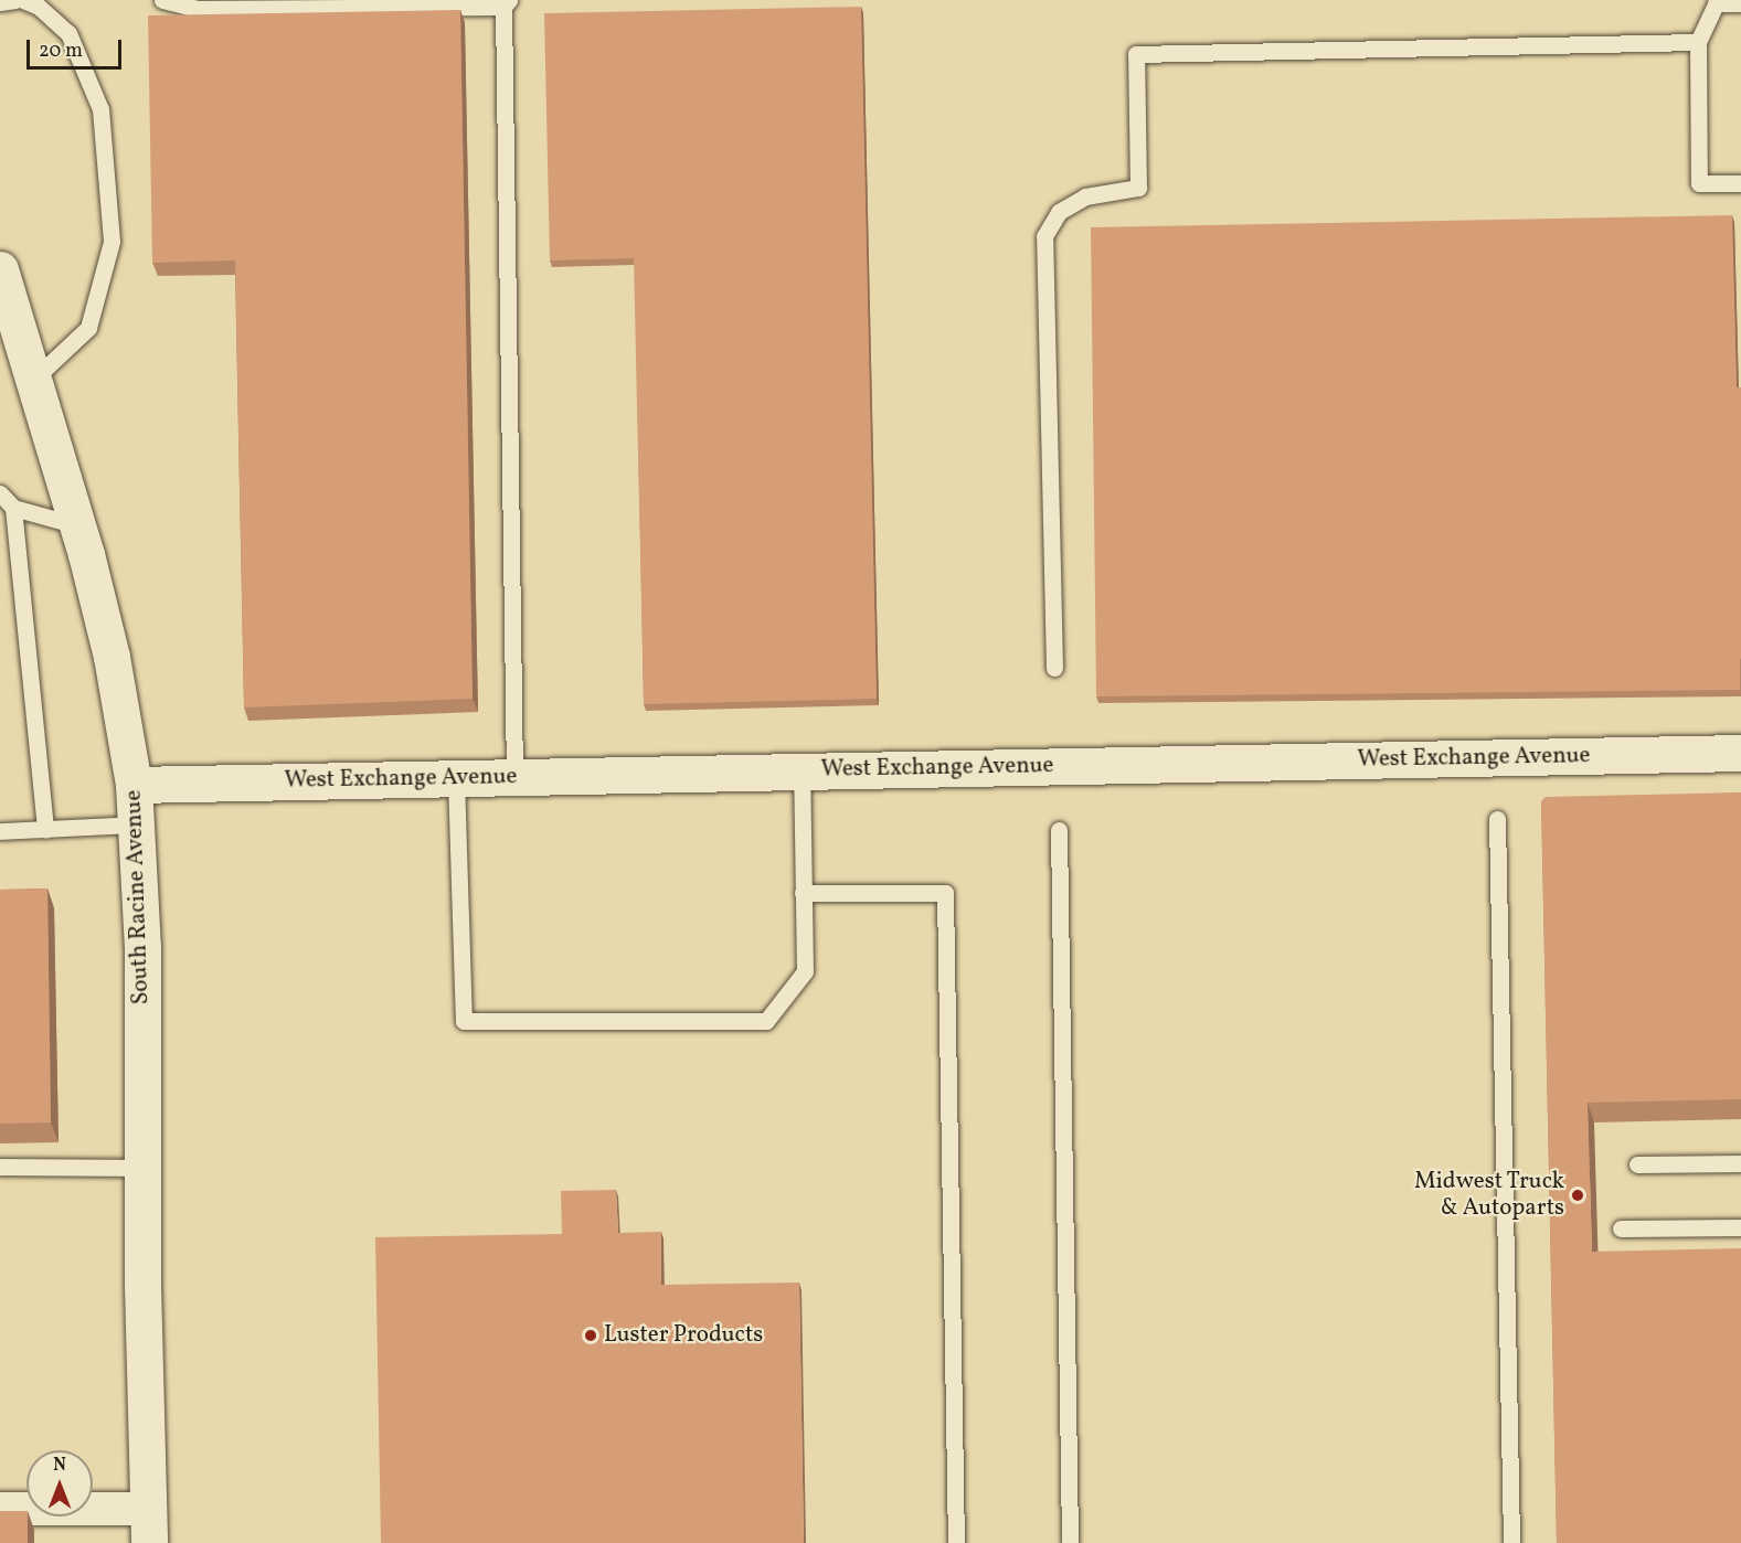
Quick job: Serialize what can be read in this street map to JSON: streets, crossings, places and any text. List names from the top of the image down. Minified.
{"streets":{"street":["West Exchange Avenue","South Racine Avenue"]},"crossings":[["West Exchange Avenue","South Racine Avenue"]],"places":["Midwest Truck & Autoparts","Luster Products"],"scale_bar":"20 m","north":"top"}
